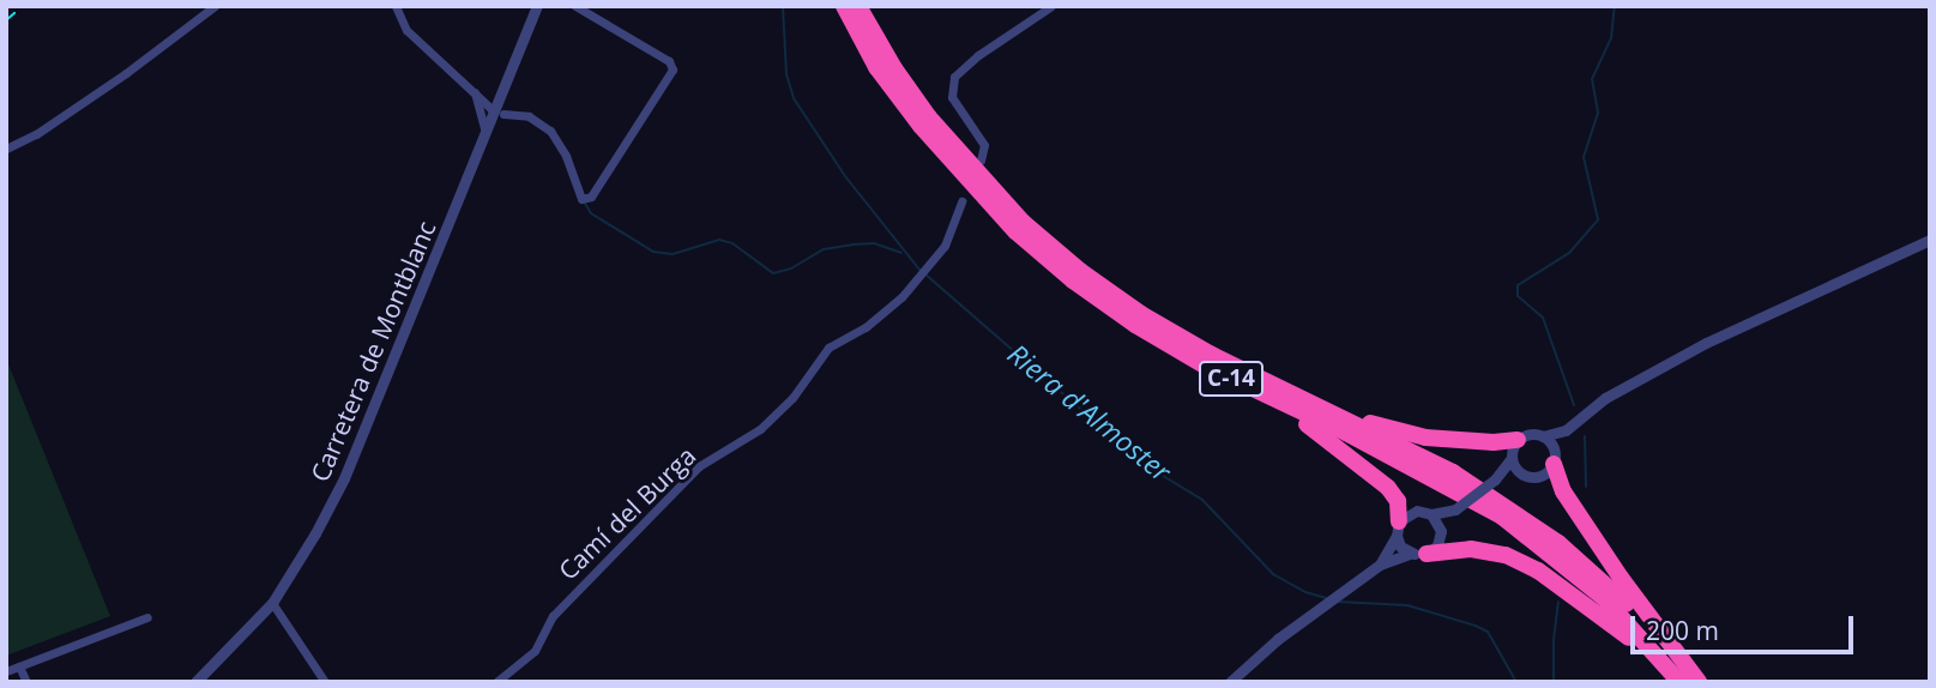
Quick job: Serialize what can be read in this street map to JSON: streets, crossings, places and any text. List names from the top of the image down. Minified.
{"streets":{"highway":["C-14"],"street":["Carretera de Montblanc","Camí del Burga"]},"water":["Riera d'Almoster"],"scale_bar":"200 m"}
